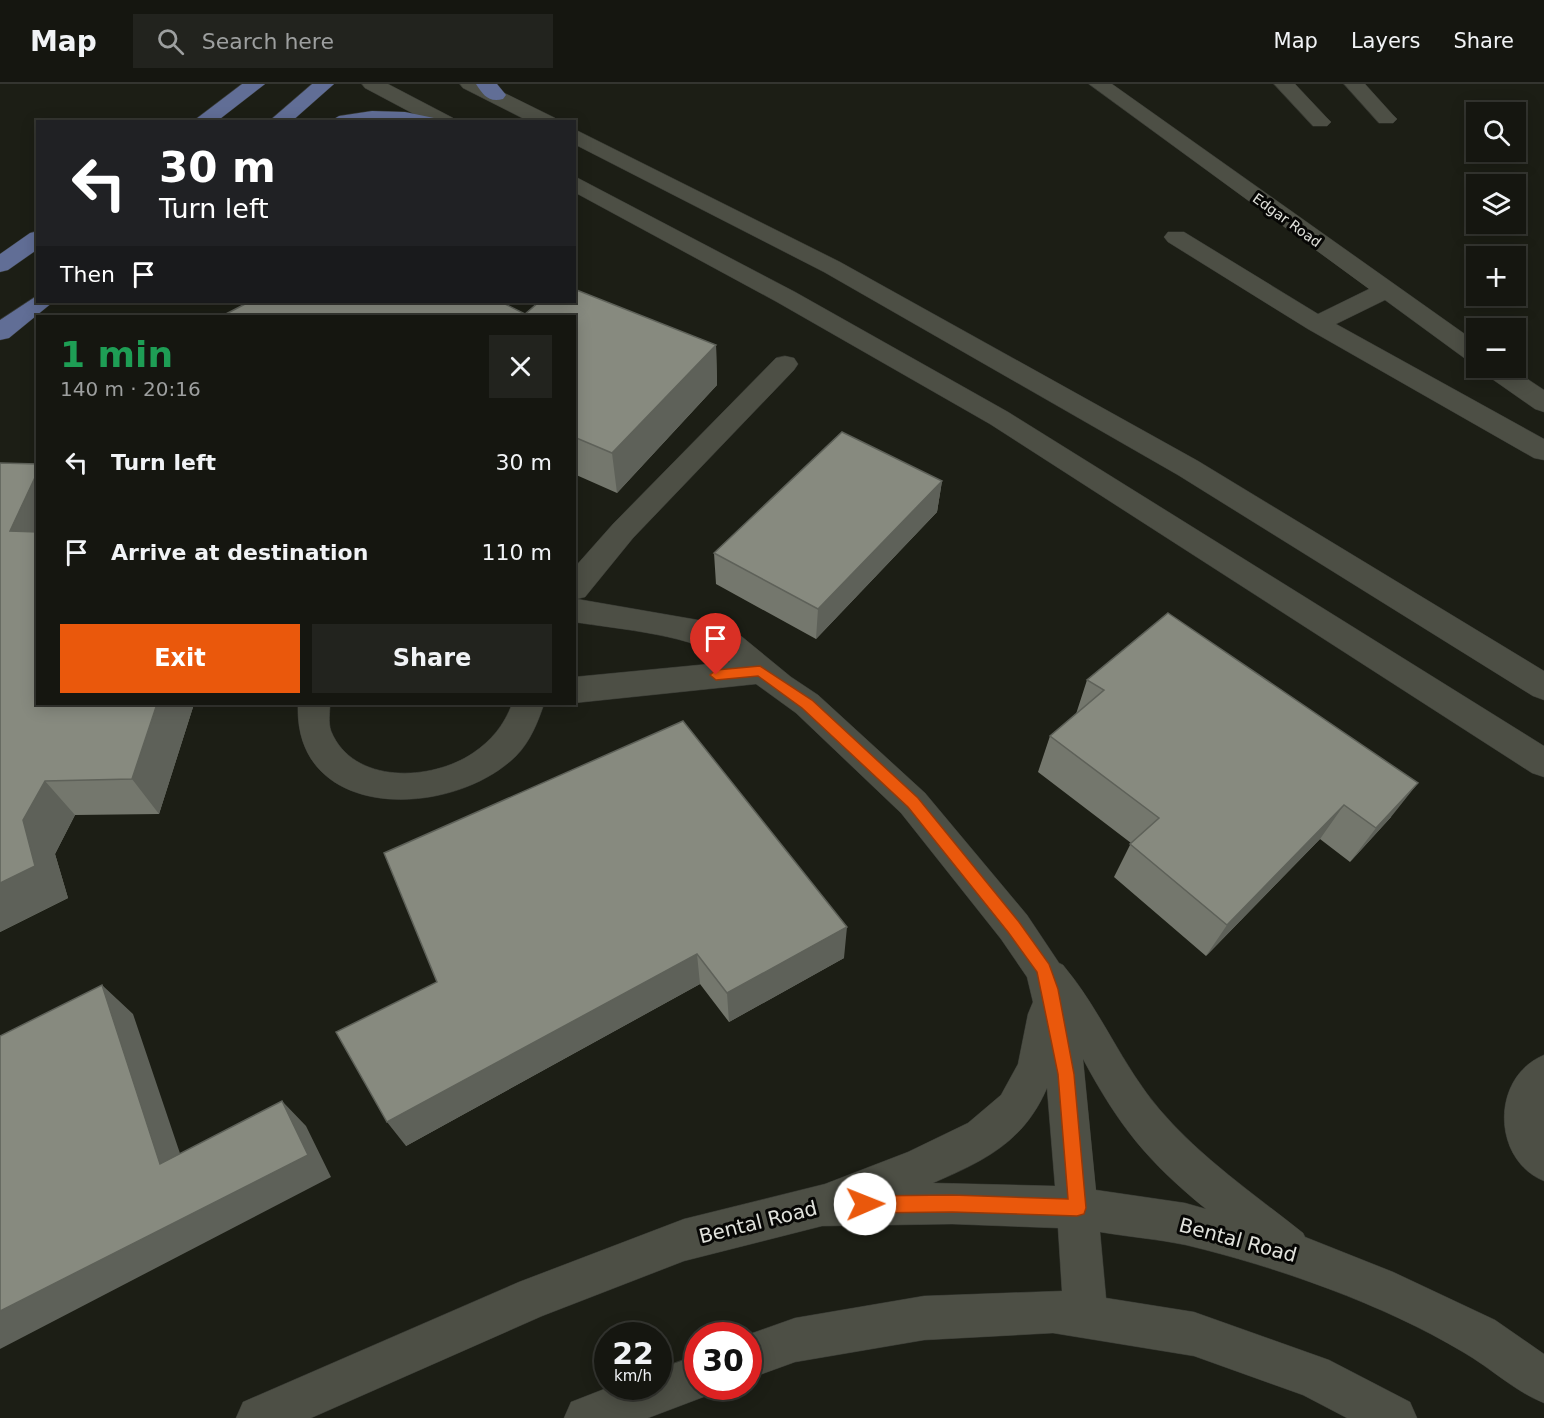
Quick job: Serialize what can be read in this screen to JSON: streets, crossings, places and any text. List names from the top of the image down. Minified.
{"streets":{"street":["Edgar Road","Bental Road"]},"page":{"header":"Map","search":"Search here","nav":["Map","Layers","Share"],"map_buttons":["+","−"],"turn":["30 m","Turn left"],"then":"Then","heading":["1 min","140 m · 20:16"],"list":[{"name":"Turn left","value":"30 m"},{"name":"Arrive at destination","value":"110 m"}],"buttons":["Exit","Share"],"speed":"22 km/h","limit":"30"}}
